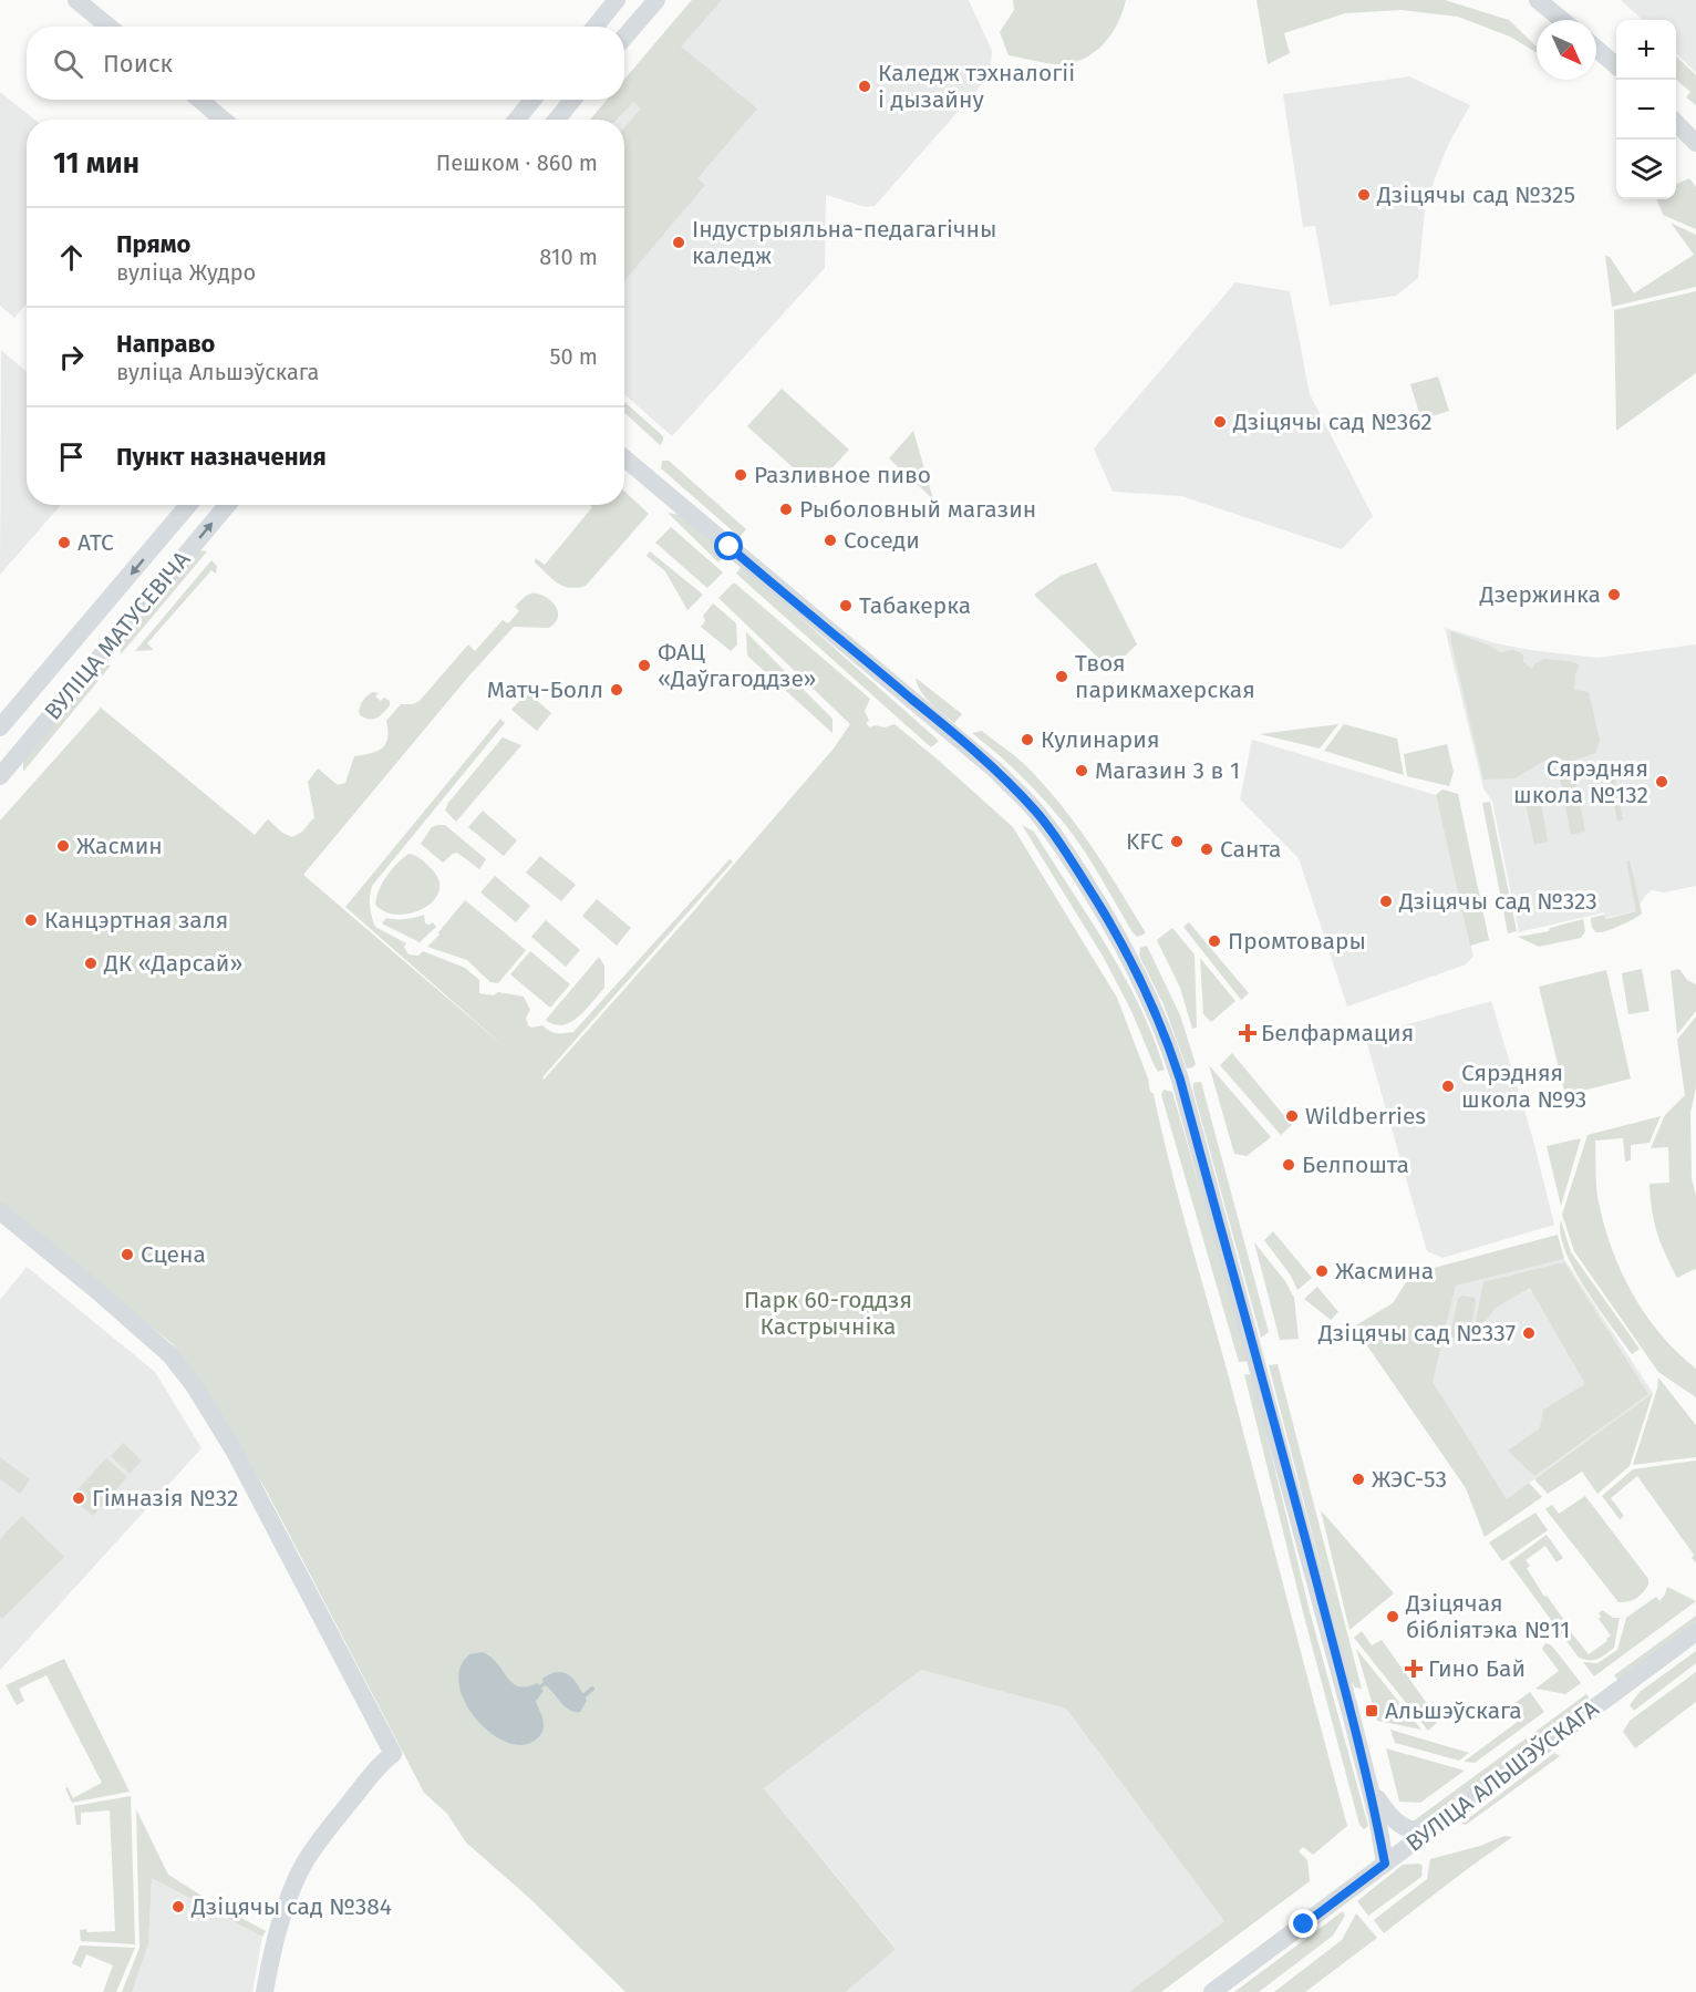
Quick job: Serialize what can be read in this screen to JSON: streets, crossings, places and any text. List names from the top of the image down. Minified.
{"streets":{"main road":["ВУЛІЦА МАТУСЕВІЧА","ВУЛІЦА АЛЬШЭЎСКАГА"]},"parks":["Парк 60-годдзя Кастрычніка"],"places":{"other":["Каледж тэхналогіі і дызайну","Дзіцячы сад №325","Індустрыяльна-педагагічны каледж","Дзіцячы сад №362","Разливное пиво","Рыболовный магазин","Соседи","АТС","Дзержинка","Табакерка","ФАЦ «Даўгагоддзе»","Твоя парикмахерская","Матч-Болл","Кулинария","Магазин 3 в 1","Сярэдняя школа №132","KFC","Жасмин","Санта","Дзіцячы сад №323","Канцэртная заля","Промтовары","ДК «Дарсай»","Сярэдняя школа №93","Wildberries","Белпошта","Сцена","Жасмина","Дзіцячы сад №337","ЖЭС-53","Гімназія №32","Дзіцячая бібліятэка №11","Дзіцячы сад №384"],"health":["Белфармация","Гино Бай"],"transit":["Альшэўскага"]},"north":"bottom right","page":{"map_buttons":["+","−"],"search":"Поиск","heading":["11 мин","Пешком · 860 m"],"list":[["Прямо","вуліца Жудро","810 m"],["Направо","вуліца Альшэўскага","50 m"],"Пункт назначения"]}}
